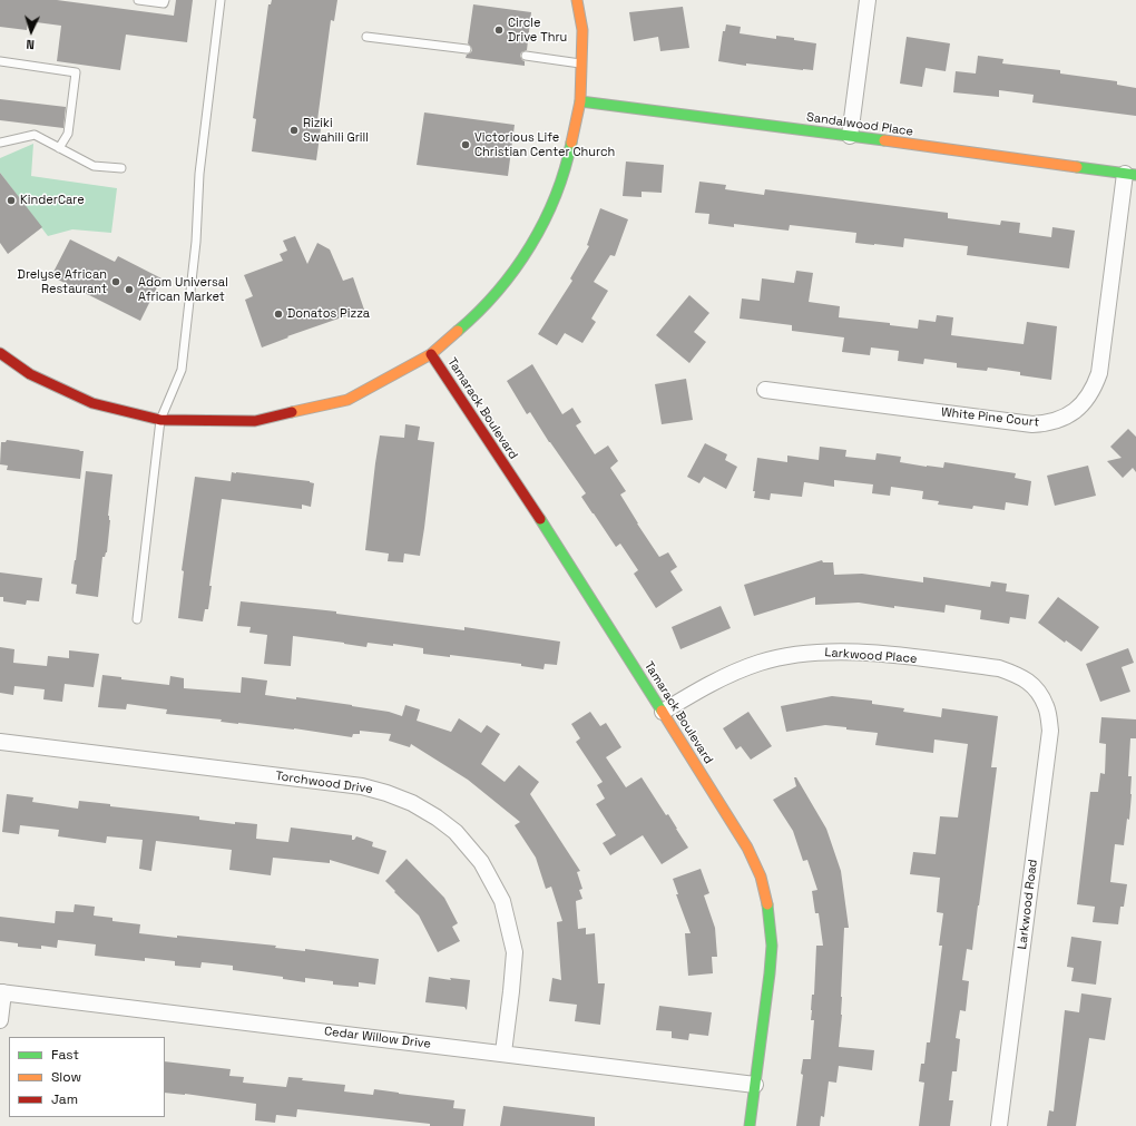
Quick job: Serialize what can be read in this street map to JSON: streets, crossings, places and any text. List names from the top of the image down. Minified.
{"streets":{"street":["Sandalwood Place","Tamarack Boulevard","White Pine Court","Larkwood Place","Torchwood Drive","Larkwood Road","Cedar Willow Drive"]},"crossings":[["Sandalwood Place","White Pine Court"],["Tamarack Boulevard","Larkwood Place"],["Tamarack Boulevard","Cedar Willow Drive"],["Larkwood Place","Larkwood Road"],["Torchwood Drive","Cedar Willow Drive"]],"places":["Circle Drive Thru","Riziki Swahili Grill","Victorious Life Christian Center Church","KinderCare","Drelyse African Restaurant","Adom Universal African Market","Donatos Pizza"],"legend":["Fast","Slow","Jam"],"north":"bottom"}
